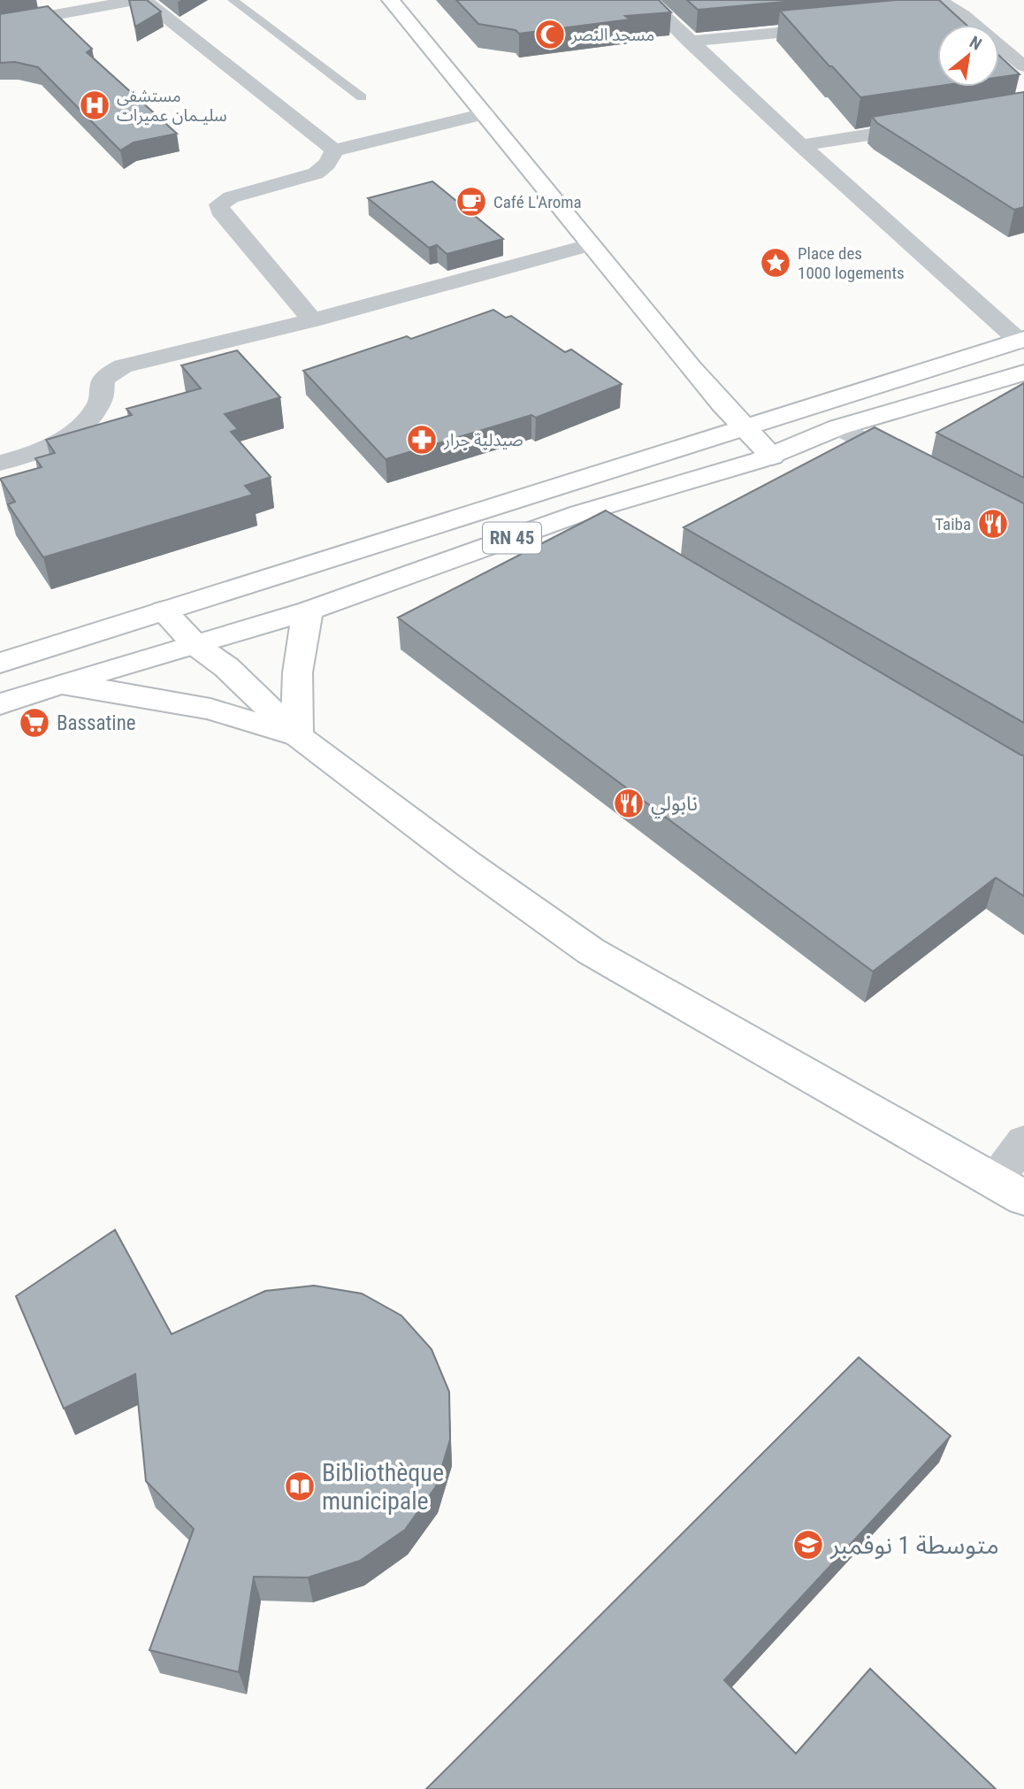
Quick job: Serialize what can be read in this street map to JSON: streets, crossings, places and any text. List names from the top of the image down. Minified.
{"streets":{"main road":["RN 45"]},"places":{"mosque":["مسجد النصر"],"hospital":["مستشفى سليـمان عميرات"],"cafe":["Café L'Aroma"],"place":["Place des 1000 logements"],"pharmacy":["صيدلية جرار"],"restaurant":["Taiba","نابولي"],"supermarket":["Bassatine"],"library":["Bibliothèque municipale"],"school or university":["متوسطة 1 نوفمبر"]},"north":"top right"}
